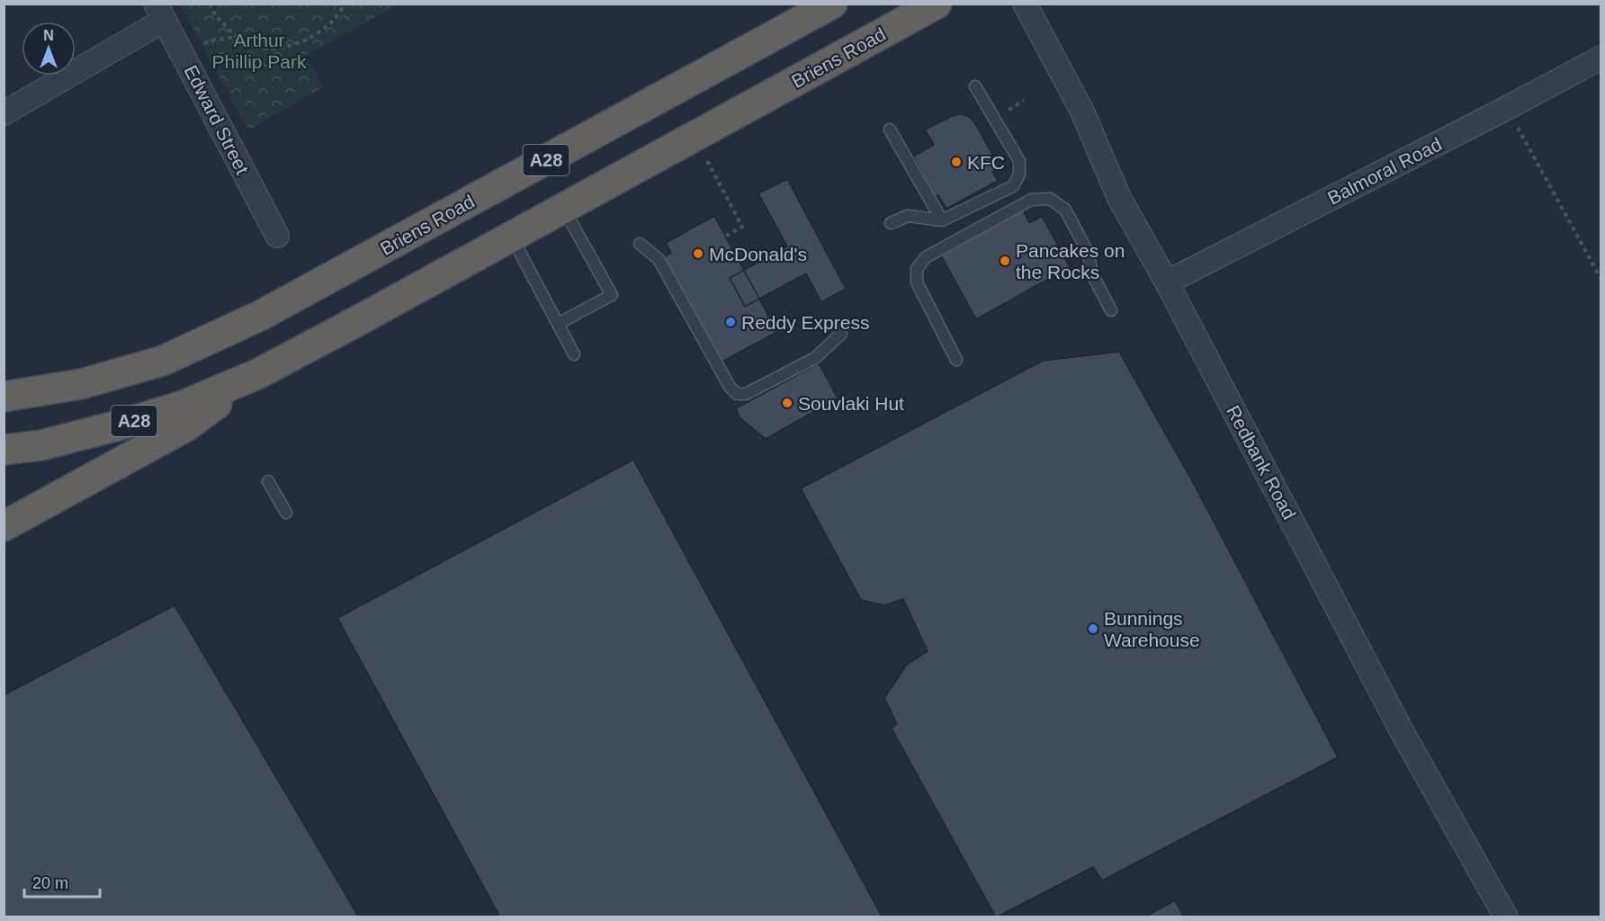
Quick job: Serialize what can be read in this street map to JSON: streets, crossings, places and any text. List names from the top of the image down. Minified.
{"streets":{"highway":["Briens Road","A28"],"street":["Edward Street","Balmoral Road","Redbank Road"]},"crossings":[["Briens Road","A28"],["Balmoral Road","Redbank Road"]],"parks":["Arthur Phillip Park"],"places":["KFC","McDonald's","Pancakes on the Rocks","Reddy Express","Souvlaki Hut","Bunnings Warehouse"],"scale_bar":"20 m","north":"top"}
